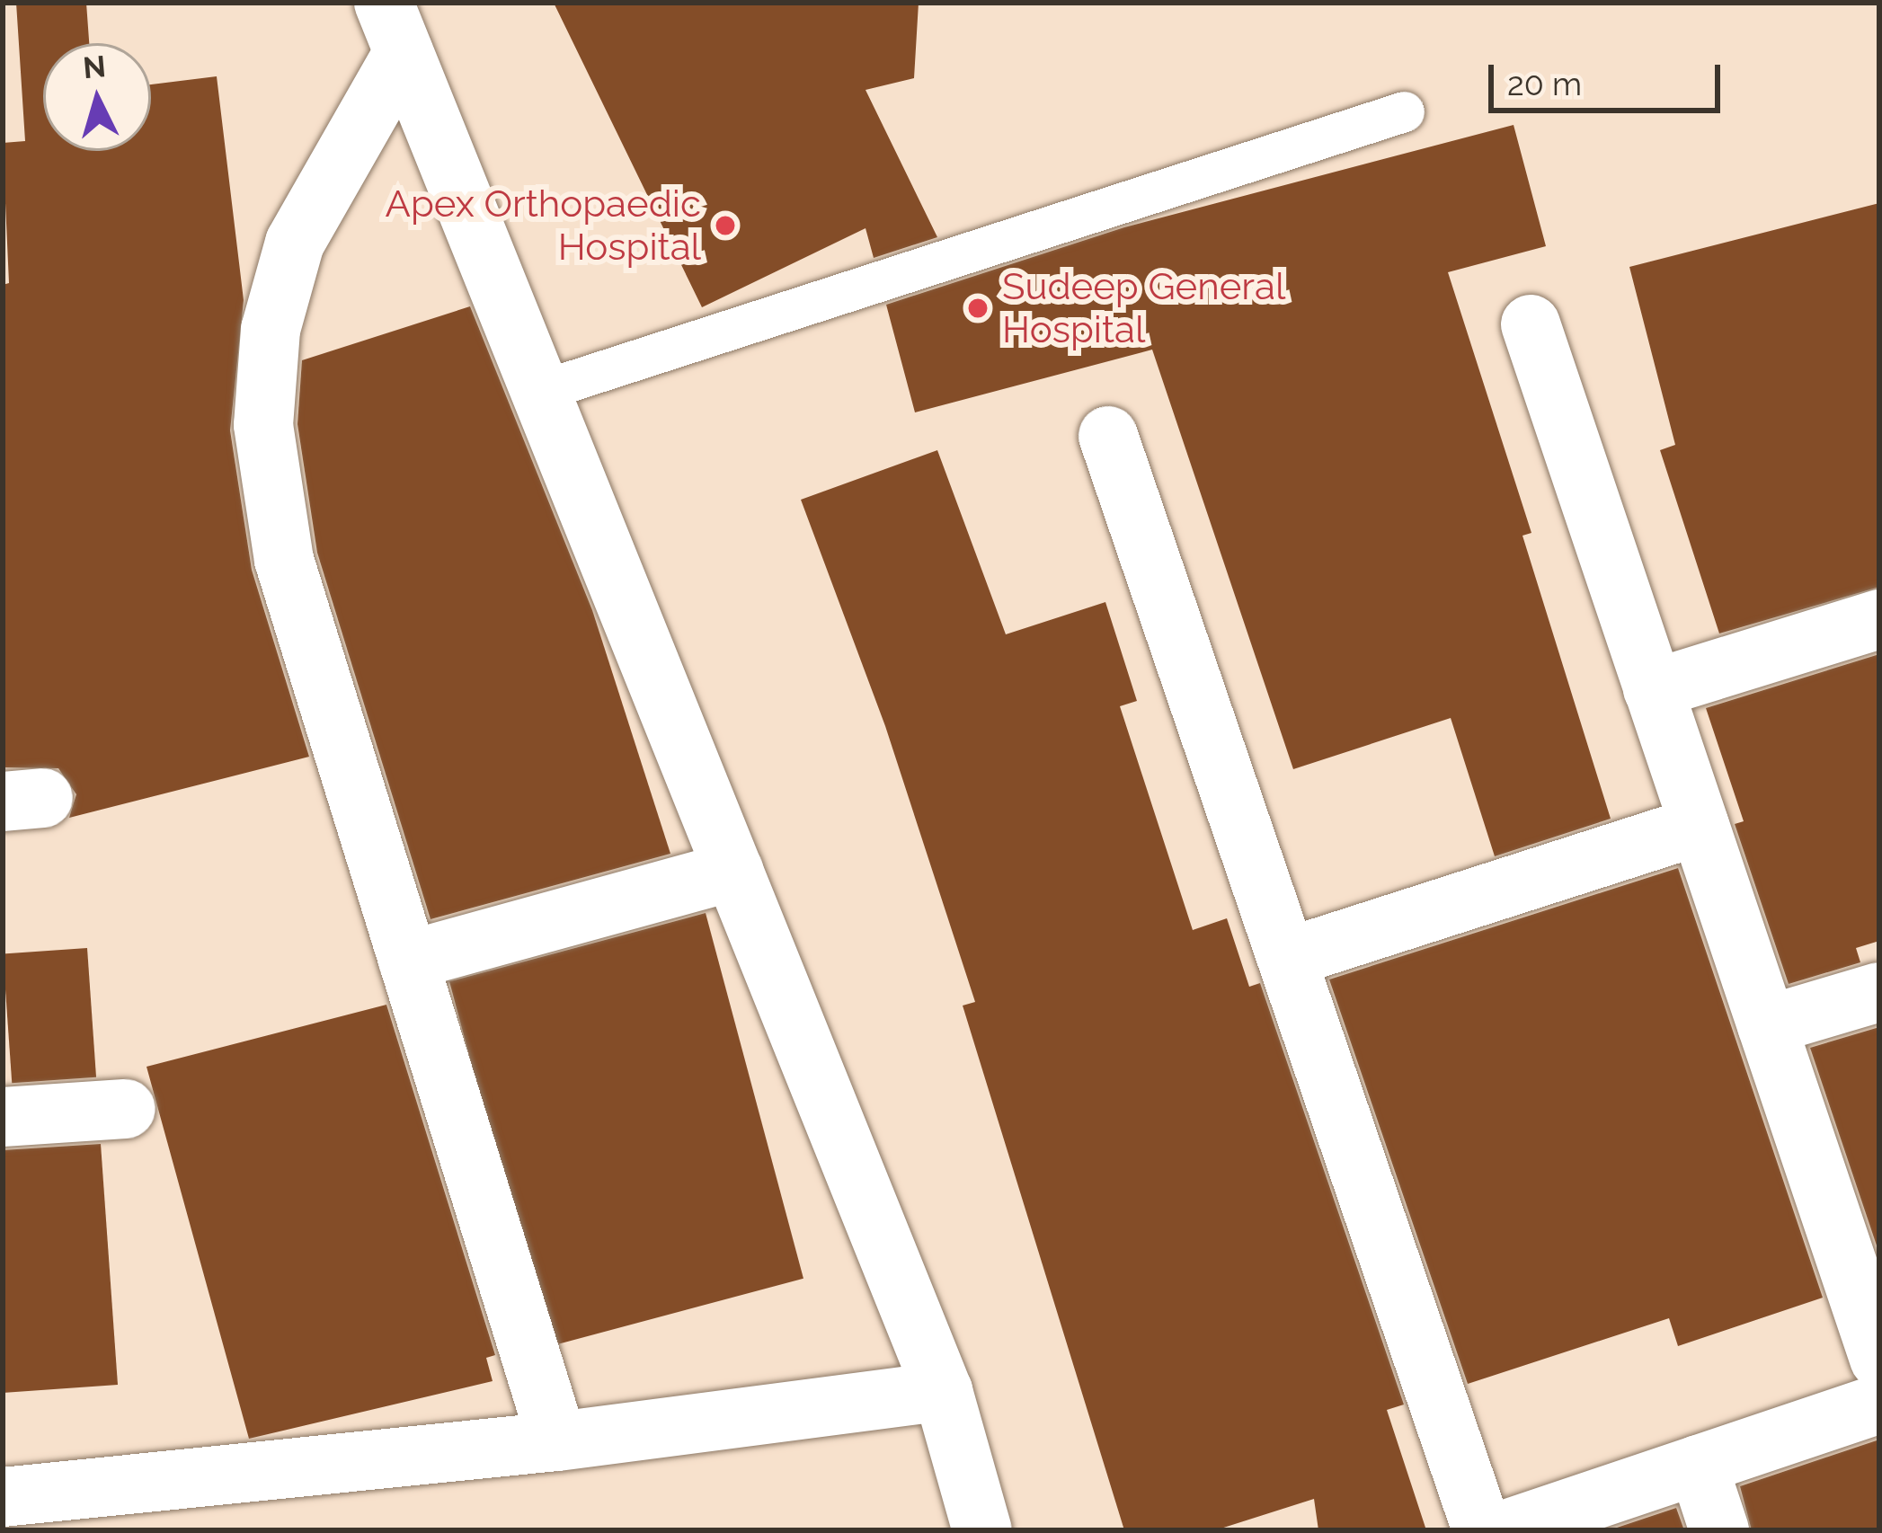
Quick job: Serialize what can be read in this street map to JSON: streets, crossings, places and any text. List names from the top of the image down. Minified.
{"places":["Apex Orthopaedic Hospital","Sudeep General Hospital"],"scale_bar":"20 m","north":"top"}
